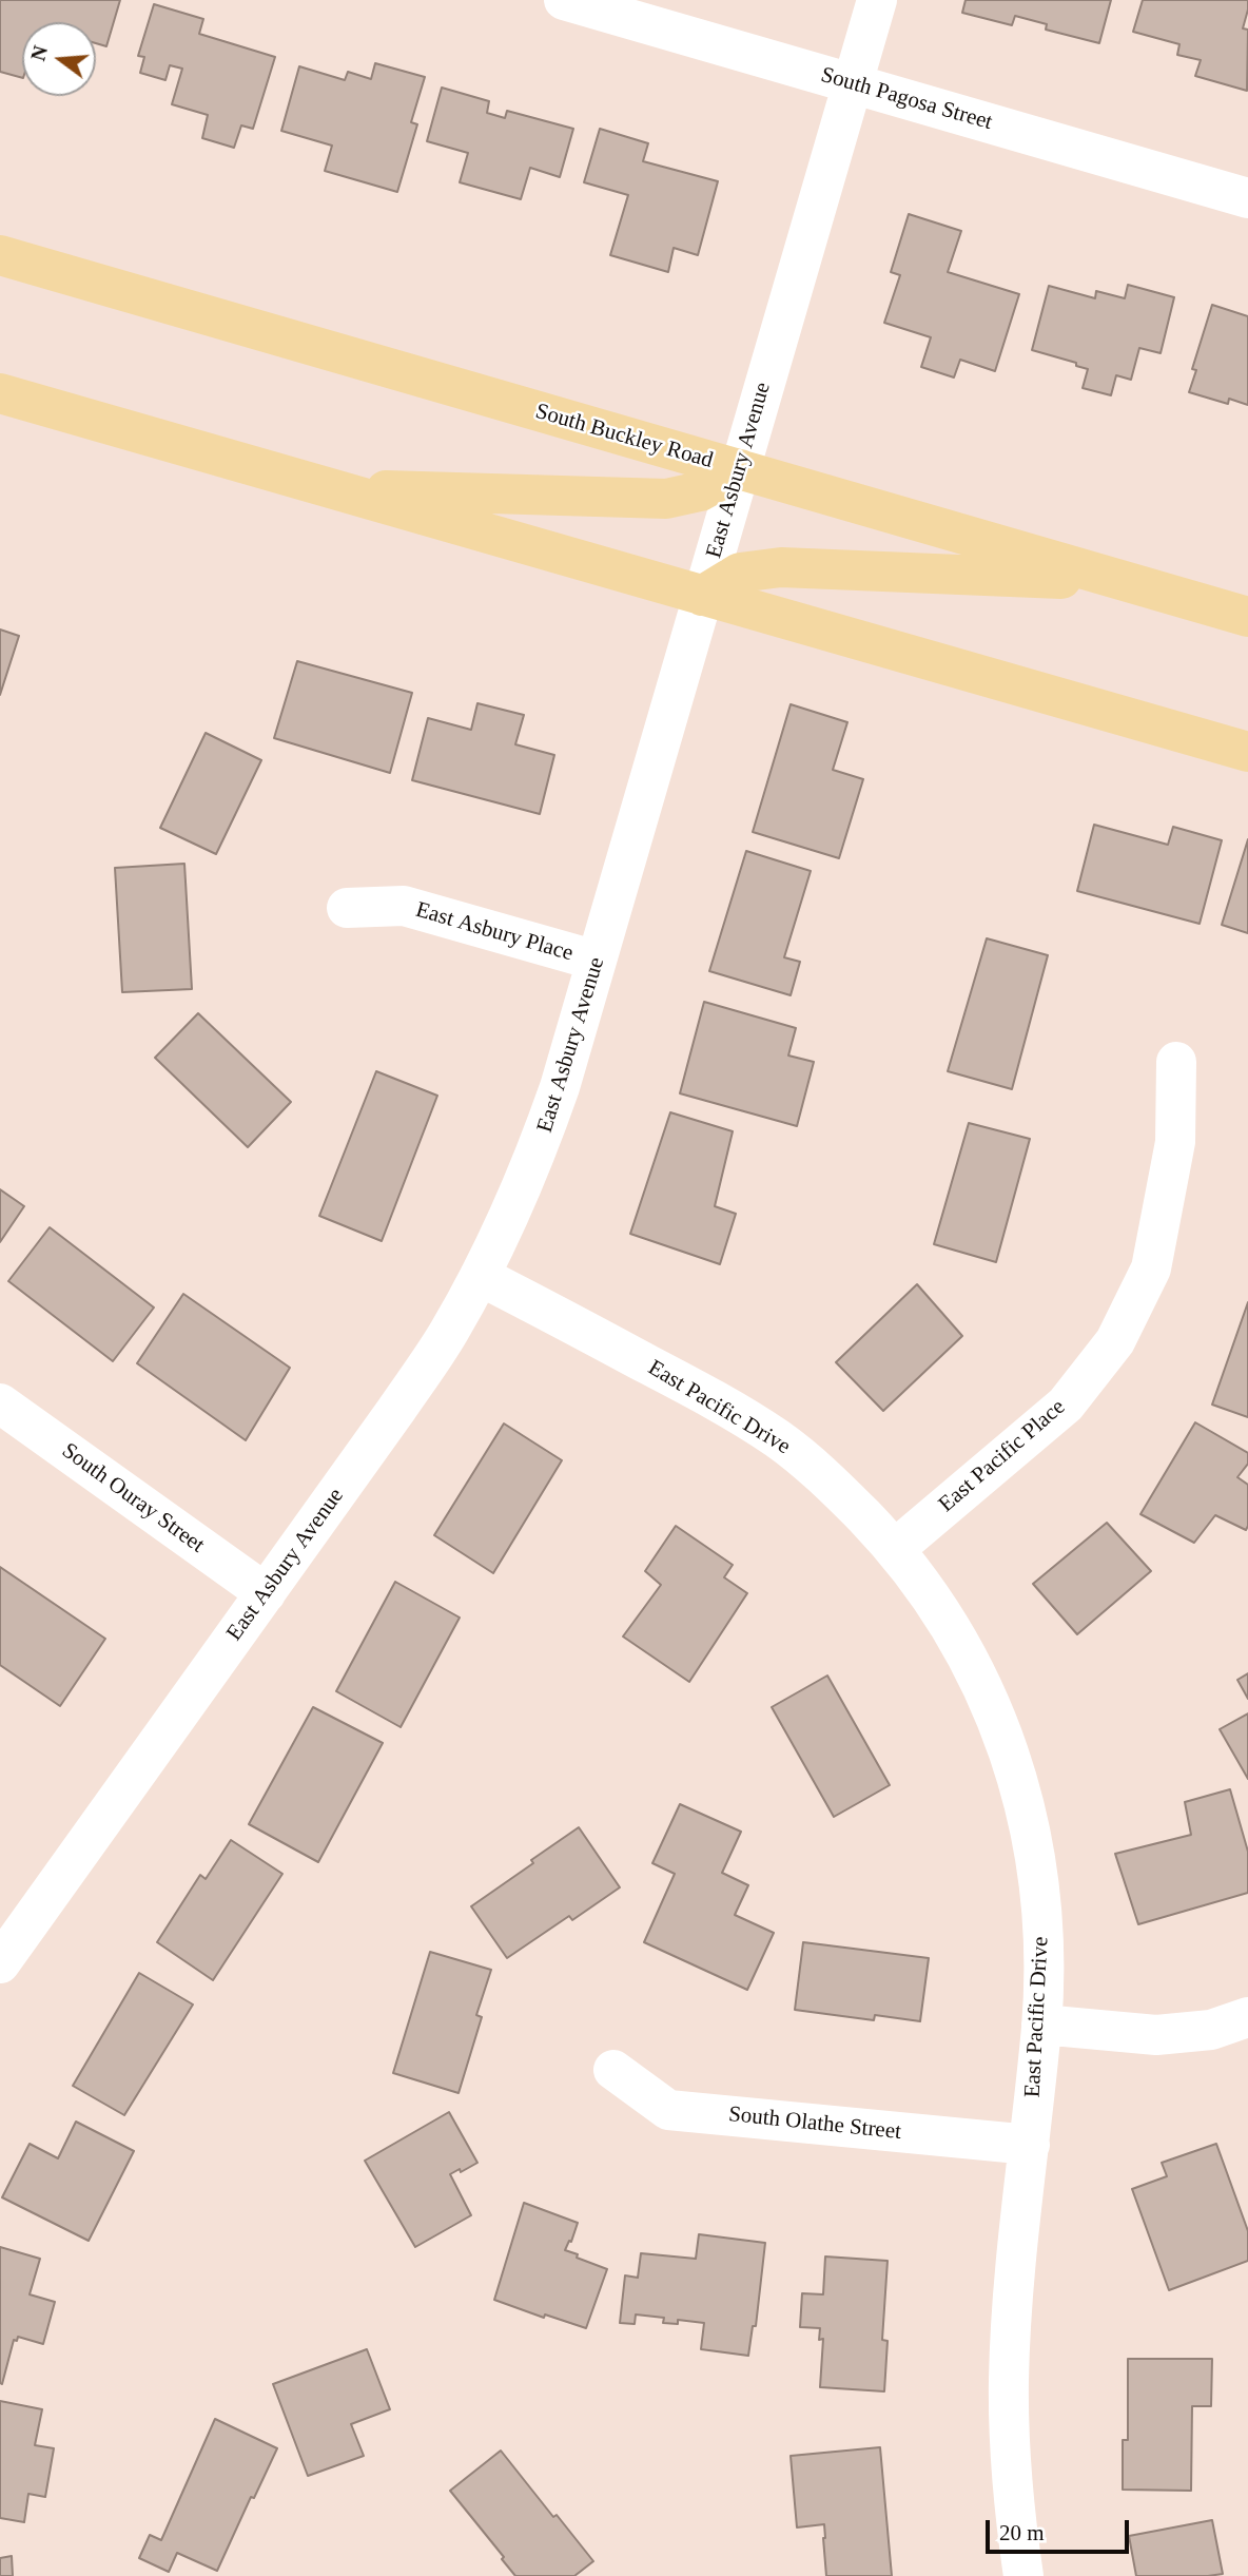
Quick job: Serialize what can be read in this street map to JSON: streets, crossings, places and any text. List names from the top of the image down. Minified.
{"streets":{"main road":["South Buckley Road"],"street":["South Pagosa Street","East Asbury Avenue","East Asbury Place","East Pacific Drive","East Pacific Place","South Ouray Street","South Olathe Street"]},"crossings":[["South Pagosa Street","East Asbury Avenue"],["South Buckley Road","East Asbury Avenue"],["East Asbury Avenue","East Asbury Place"],["East Asbury Avenue","East Pacific Drive"],["East Asbury Avenue","South Ouray Street"],["East Pacific Drive","East Pacific Place"],["East Pacific Drive","South Olathe Street"]],"scale_bar":"20 m","north":"left"}
